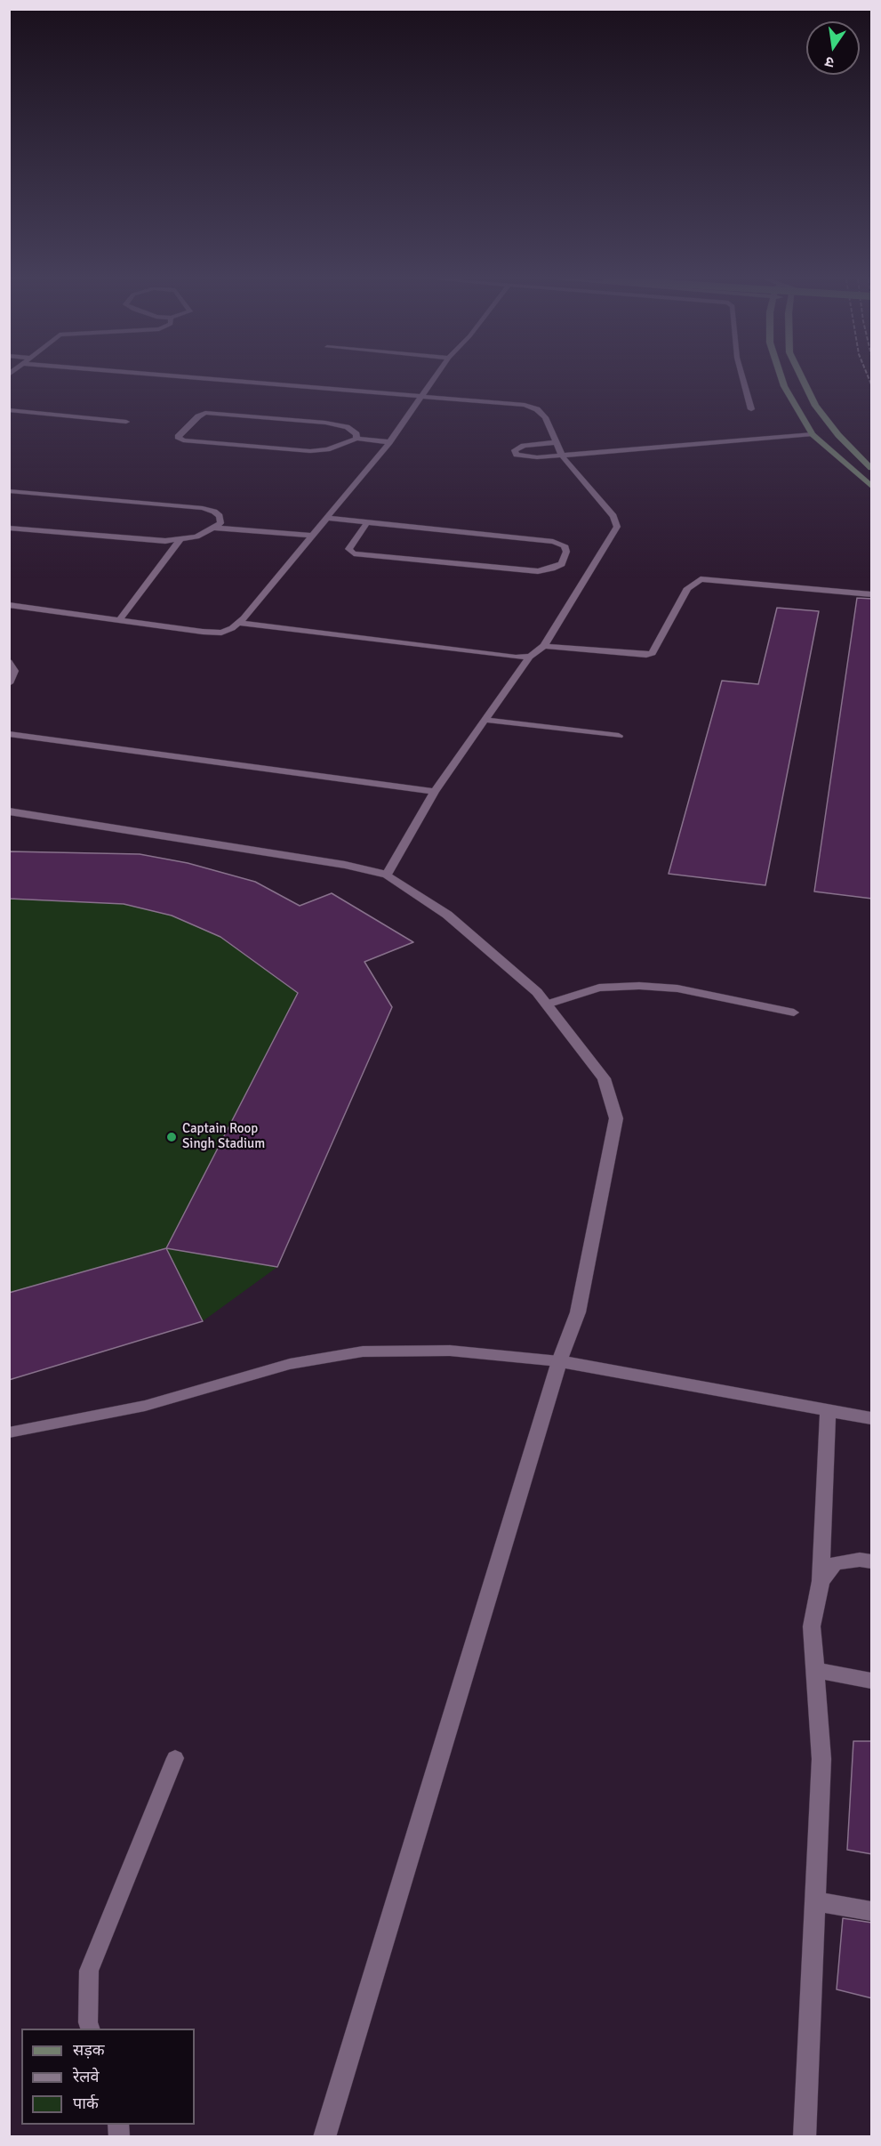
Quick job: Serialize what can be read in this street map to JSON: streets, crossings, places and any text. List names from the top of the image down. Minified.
{"places":["Captain Roop Singh Stadium"],"legend":["सड़क","रेलवे","पार्क"],"north":"bottom"}
